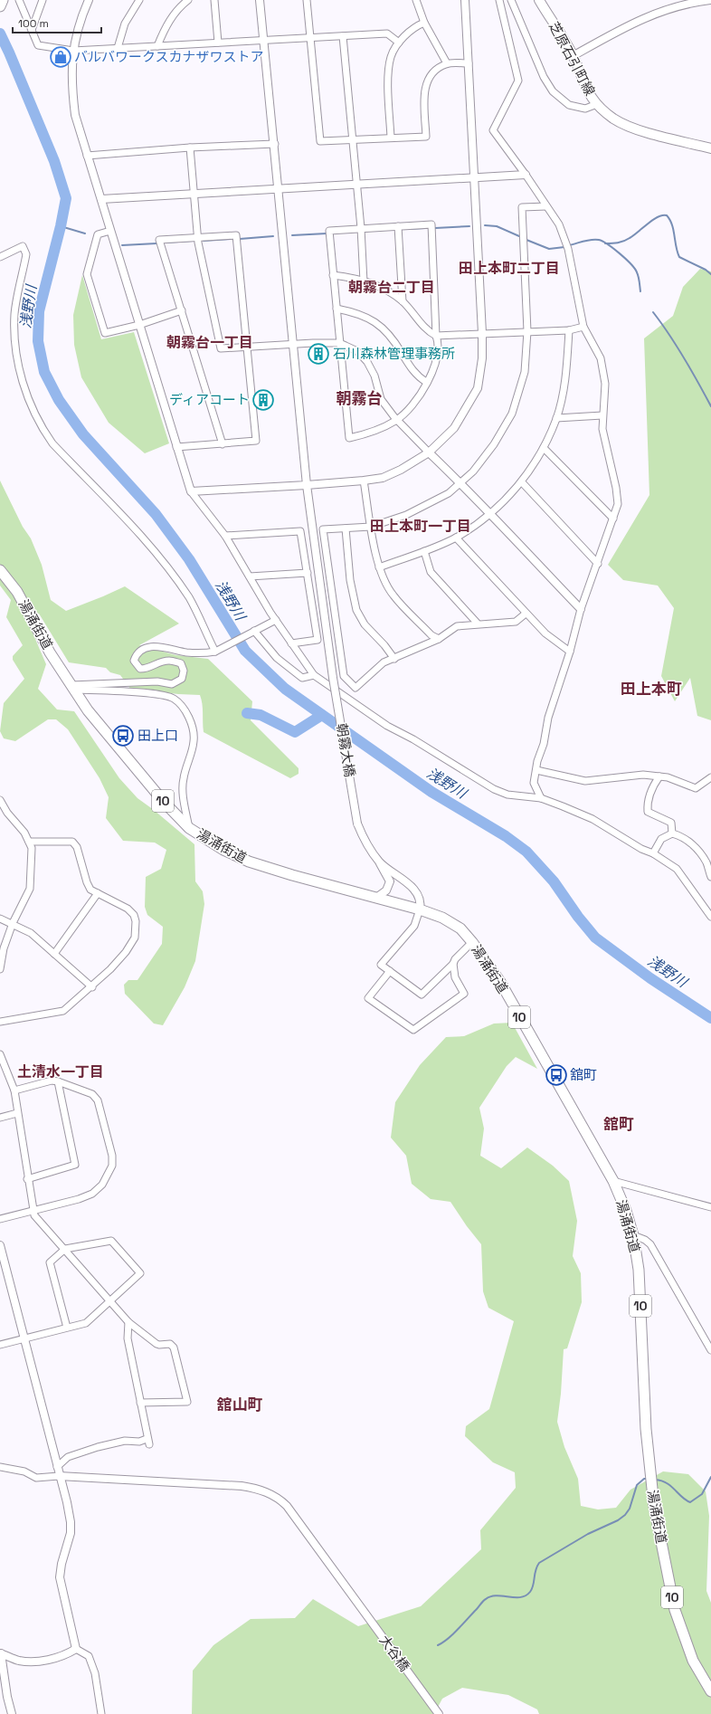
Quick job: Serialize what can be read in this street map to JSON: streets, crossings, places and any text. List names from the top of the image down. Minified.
{"streets":{"main road":["芝原石引町線","湯涌街道","10"],"street":["朝霧大橋","大谷橋"]},"districts":["田上本町二丁目","朝霧台二丁目","朝霧台一丁目","朝霧台","田上本町一丁目","田上本町","土清水一丁目","舘町","舘山町"],"water":["浅野川"],"places":{"shop":["バルバワークスカナザワストア"],"building":["石川森林管理事務所","ディアコート"],"bus stop":["田上口","舘町"]},"scale_bar":"100 m"}
